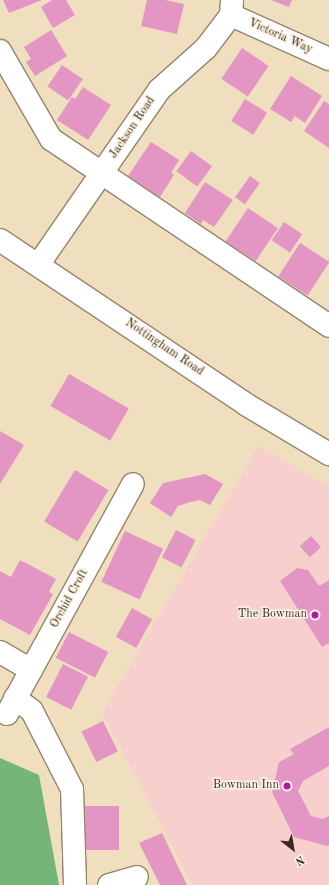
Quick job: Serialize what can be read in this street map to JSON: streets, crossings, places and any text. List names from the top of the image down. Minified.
{"streets":{"street":["Victoria Way","Jackson Road","Nottingham Road","Orchid Croft"]},"crossings":[["Victoria Way","Jackson Road"],["Jackson Road","Nottingham Road"]],"places":["The Bowman","Bowman Inn"],"north":"bottom right"}
